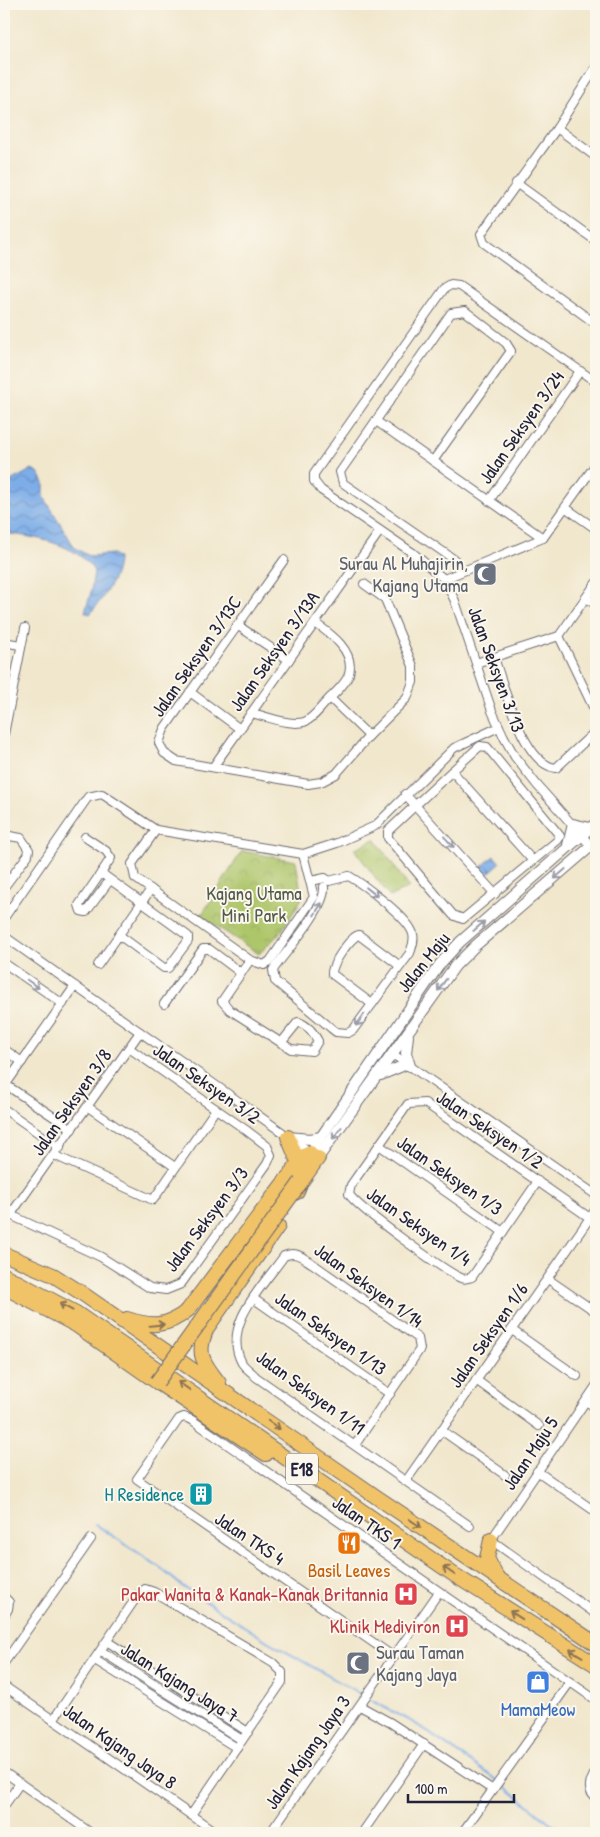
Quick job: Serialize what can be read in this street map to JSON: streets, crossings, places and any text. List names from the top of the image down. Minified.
{"streets":{"highway":["E18"],"street":["Jalan Seksyen 3/24","Jalan Seksyen 3/13A","Jalan Seksyen 3/13C","Jalan Seksyen 3/13","Jalan Maju","Jalan Seksyen 3/2","Jalan Seksyen 3/8","Jalan Seksyen 1/2","Jalan Seksyen 1/3","Jalan Seksyen 3/3","Jalan Seksyen 1/4","Jalan Seksyen 1/14","Jalan Seksyen 1/13","Jalan Seksyen 1/6","Jalan Seksyen 1/11","Jalan Maju 5","Jalan TKS 1","Jalan TKS 4","Jalan Kajang Jaya 7","Jalan Kajang Jaya 8","Jalan Kajang Jaya 3"]},"crossings":[["Jalan Seksyen 3/24","Jalan Seksyen 3/13"],["Jalan Seksyen 3/13A","Jalan Seksyen 3/13C"],["Jalan Seksyen 3/13A","Jalan Seksyen 3/13"],["Jalan Seksyen 3/2","Jalan Seksyen 3/8"],["Jalan Seksyen 3/2","Jalan Seksyen 3/3"],["Jalan Seksyen 3/8","Jalan Seksyen 3/3"],["Jalan Seksyen 1/2","Jalan Seksyen 1/3"],["Jalan Seksyen 1/2","Jalan Seksyen 1/4"],["Jalan Seksyen 1/2","Jalan Seksyen 1/6"],["Jalan Seksyen 1/3","Jalan Seksyen 1/4"],["Jalan Seksyen 1/14","Jalan Seksyen 1/13"],["Jalan Seksyen 1/14","Jalan Seksyen 1/11"],["Jalan Seksyen 1/13","Jalan Seksyen 1/11"],["Jalan Seksyen 1/6","Jalan Seksyen 1/11"],["Jalan TKS 1","Jalan TKS 4"],["Jalan TKS 1","Jalan Kajang Jaya 3"],["Jalan TKS 4","Jalan Kajang Jaya 3"]],"parks":["Kajang Utama Mini Park"],"places":{"mosque":["Surau Al Muhajirin, Kajang Utama","Surau Taman Kajang Jaya"],"building":["H Residence"],"restaurant":["Basil Leaves"],"hospital":["Pakar Wanita & Kanak-Kanak Britannia","Klinik Mediviron"],"shop":["MamaMeow"]},"scale_bar":"100 m"}
